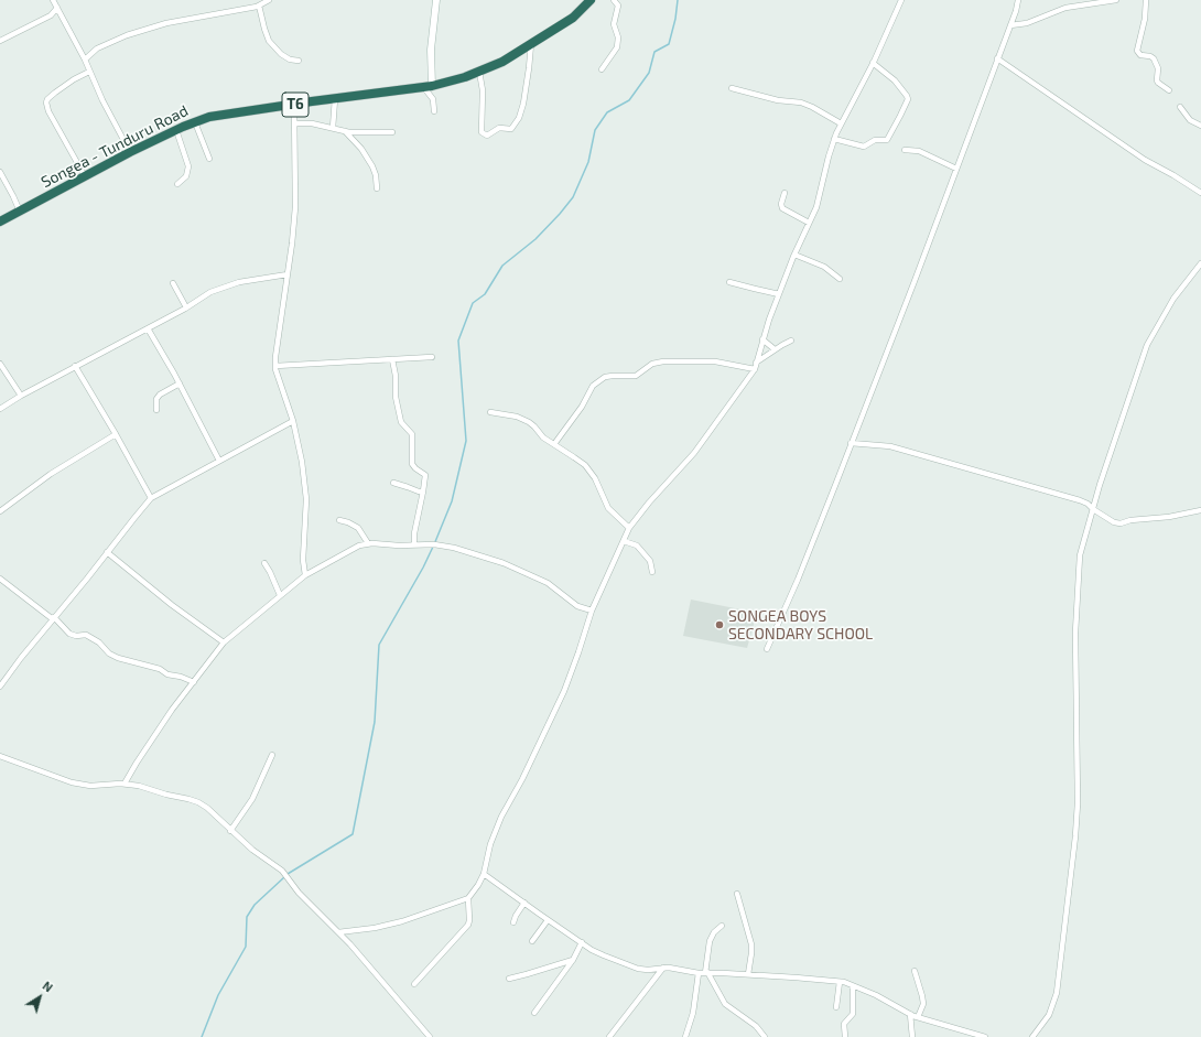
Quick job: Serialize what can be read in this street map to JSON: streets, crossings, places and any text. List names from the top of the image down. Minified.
{"streets":{"highway":["T6","Songea - Tunduru Road"]},"places":["SONGEA BOYS SECONDARY SCHOOL"],"north":"top right"}
